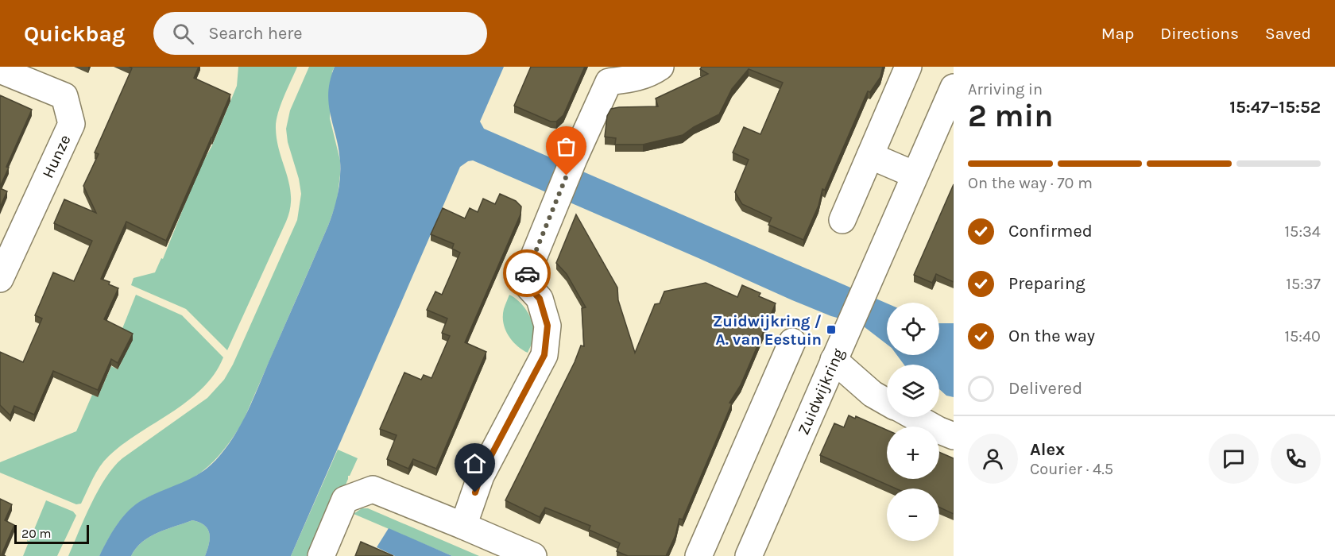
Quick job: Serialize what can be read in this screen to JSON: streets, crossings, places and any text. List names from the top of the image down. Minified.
{"streets":{"street":["Hunze","Zuidwijkring"]},"places":{"transit":["Zuidwijkring / A. van Eestuin"]},"scale_bar":"20 m","page":{"header":"Quickbag","search":"Search here","nav":["Map","Directions","Saved"],"heading":["2 min","Arriving in","15:47–15:52"],"panel":["Alex","Courier · 4.5"],"bar":"On the way · 70 m","list":[["Confirmed","15:34"],["Preparing","15:37"],["On the way","15:40"],"Delivered"],"map_buttons":["+","−"],"scale":"20 m"}}
